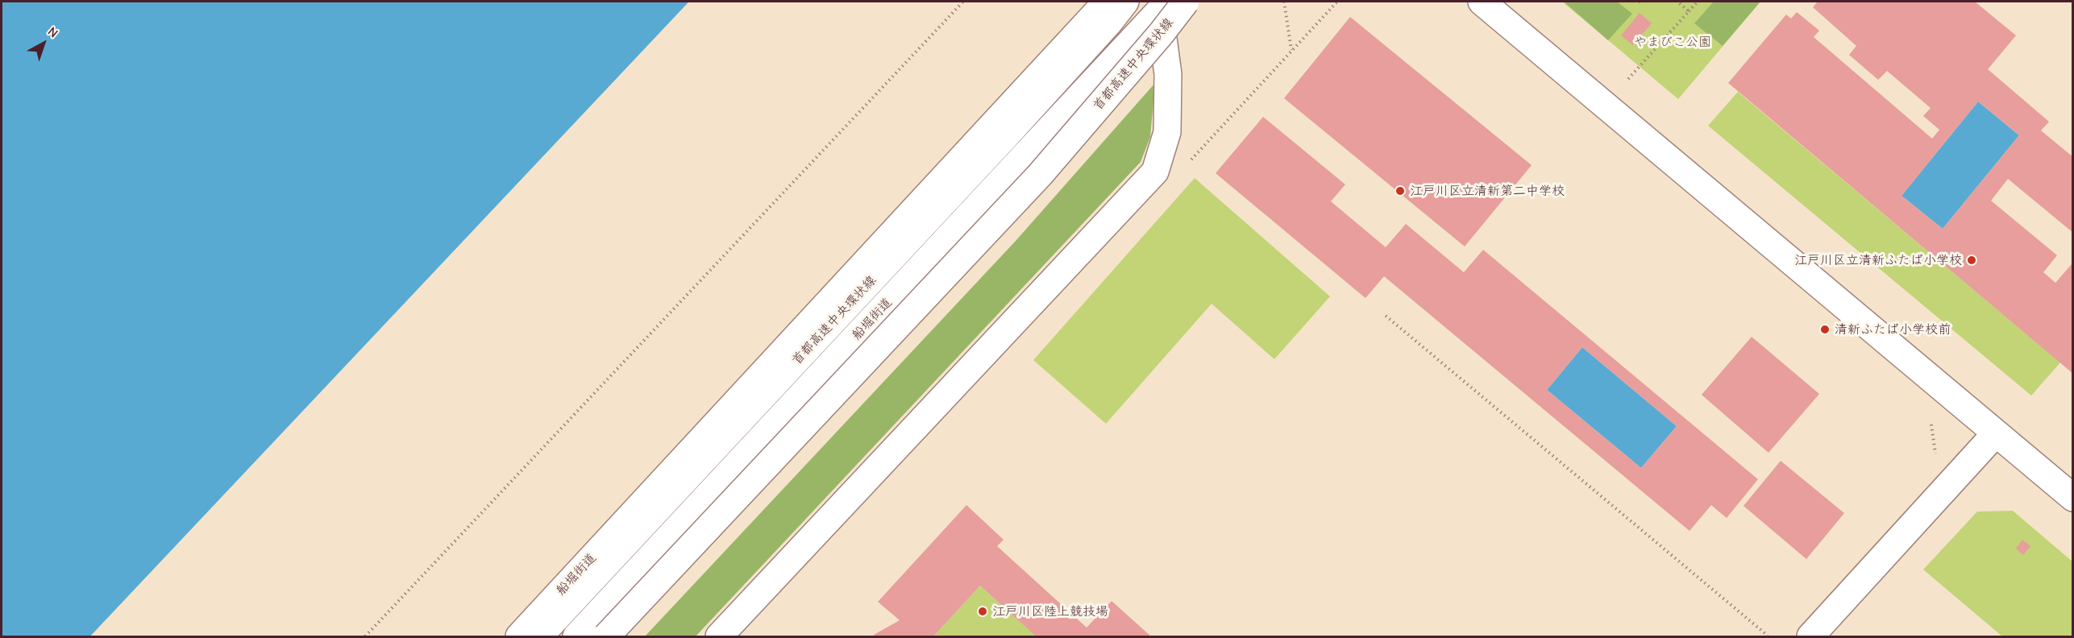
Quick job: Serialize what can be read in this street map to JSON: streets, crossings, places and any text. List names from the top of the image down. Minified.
{"streets":{"main road":["首都高速中央環状線","船堀街道"]},"parks":["やまびこ公園"],"places":["江戸川区立清新第二中学校","江戸川区立清新ふたば小学校","清新ふたば小学校前","江戸川区陸上競技場"],"north":"top right"}
